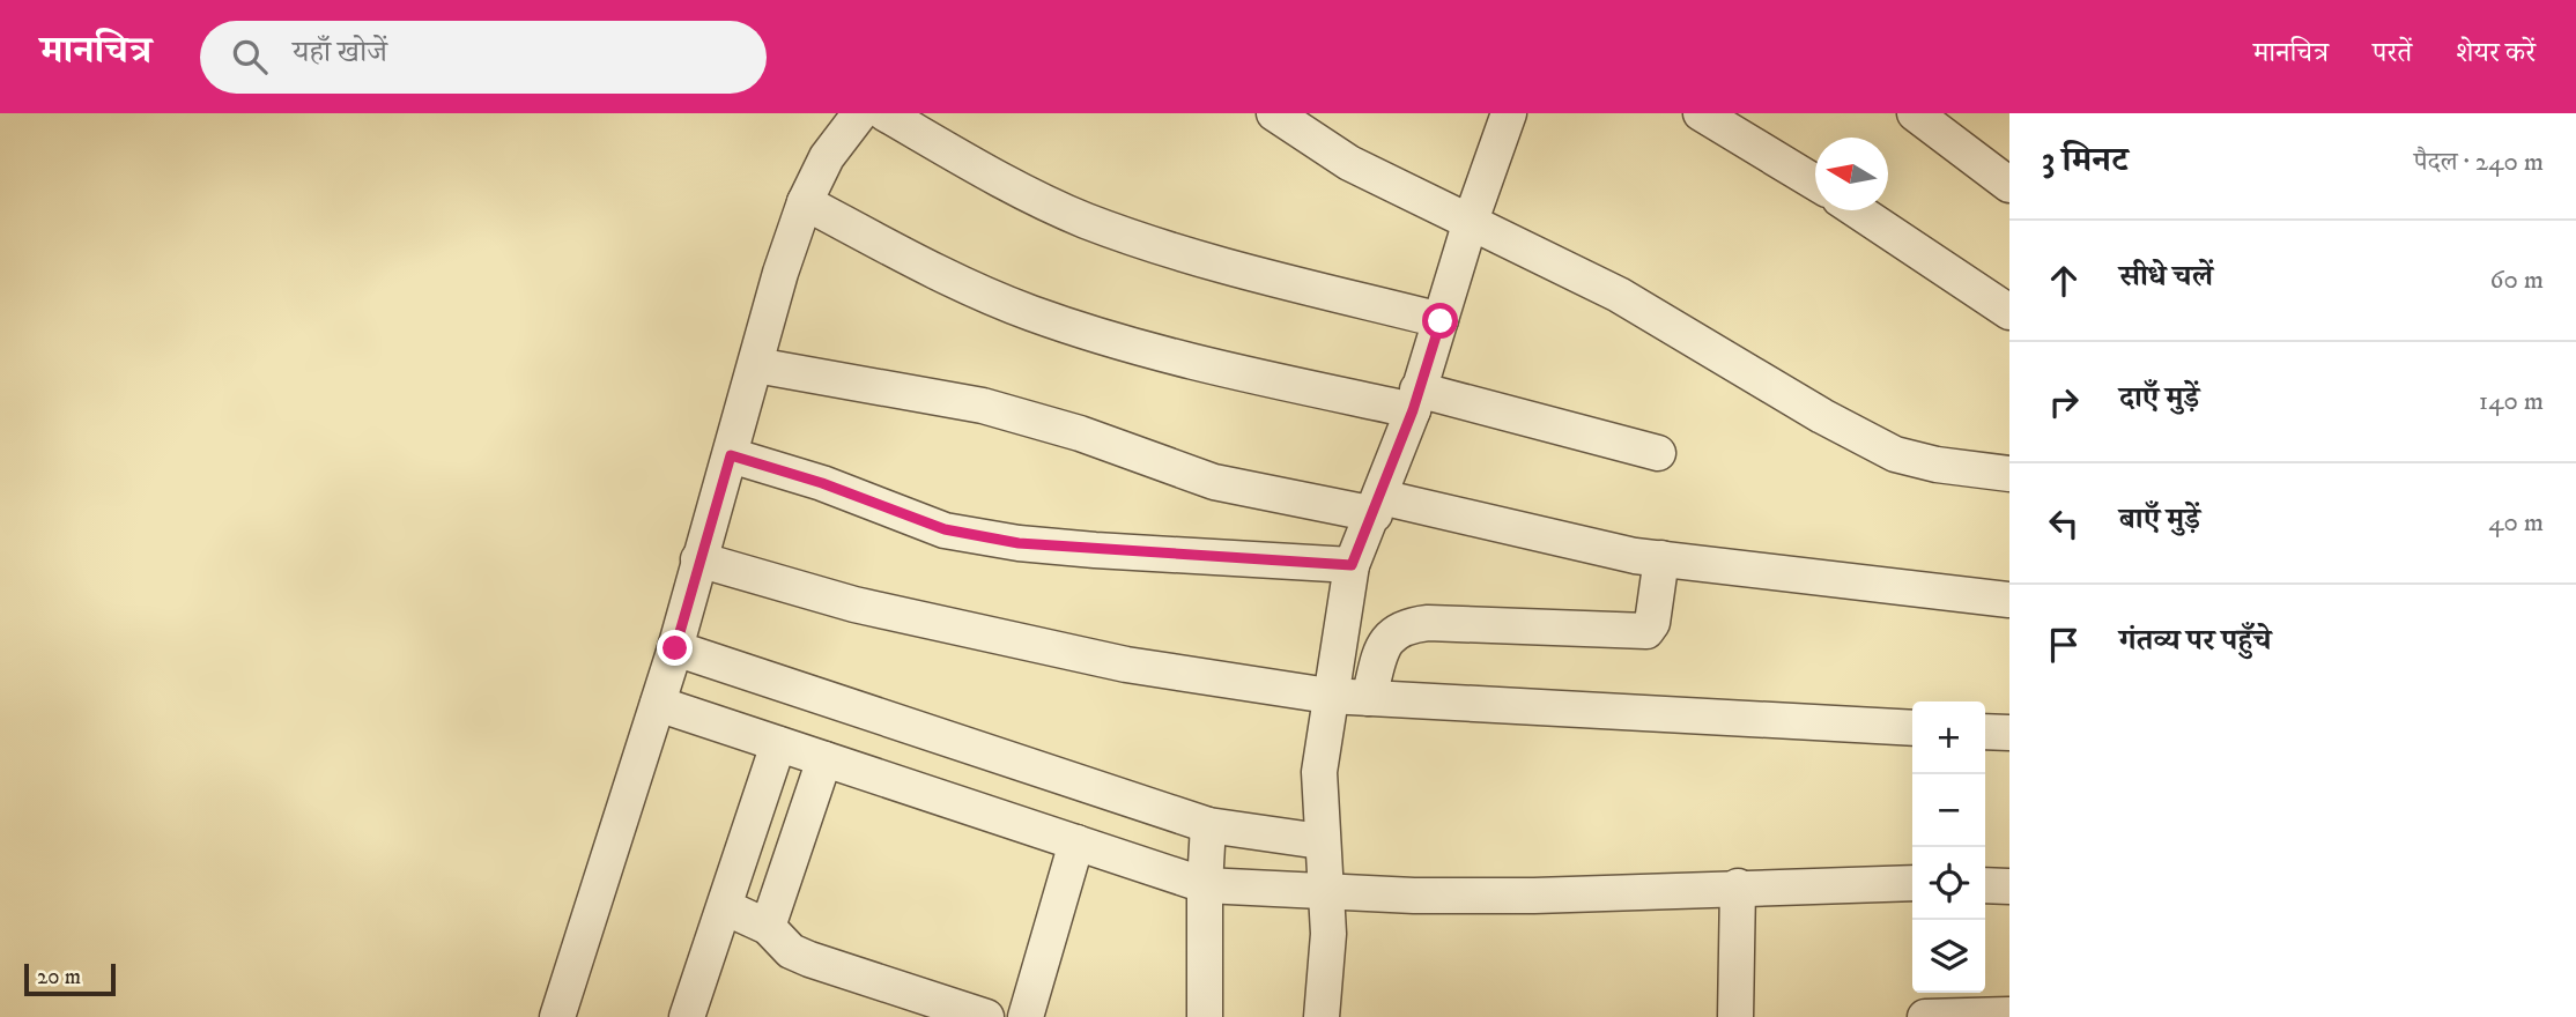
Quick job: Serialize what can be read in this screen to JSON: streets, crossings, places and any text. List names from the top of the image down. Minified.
{"scale_bar":"20 m","north":"left","page":{"header":"मानचित्र","search":"यहाँ खोजें","nav":["मानचित्र","परतें","शेयर करें"],"heading":["3 मिनट","पैदल · 240 m"],"list":[["सीधे चलें","60 m"],["दाएँ मुड़ें","140 m"],["बाएँ मुड़ें","40 m"],"गंतव्य पर पहुँचे"],"map_buttons":["+","−"],"scale":"20 m"}}
